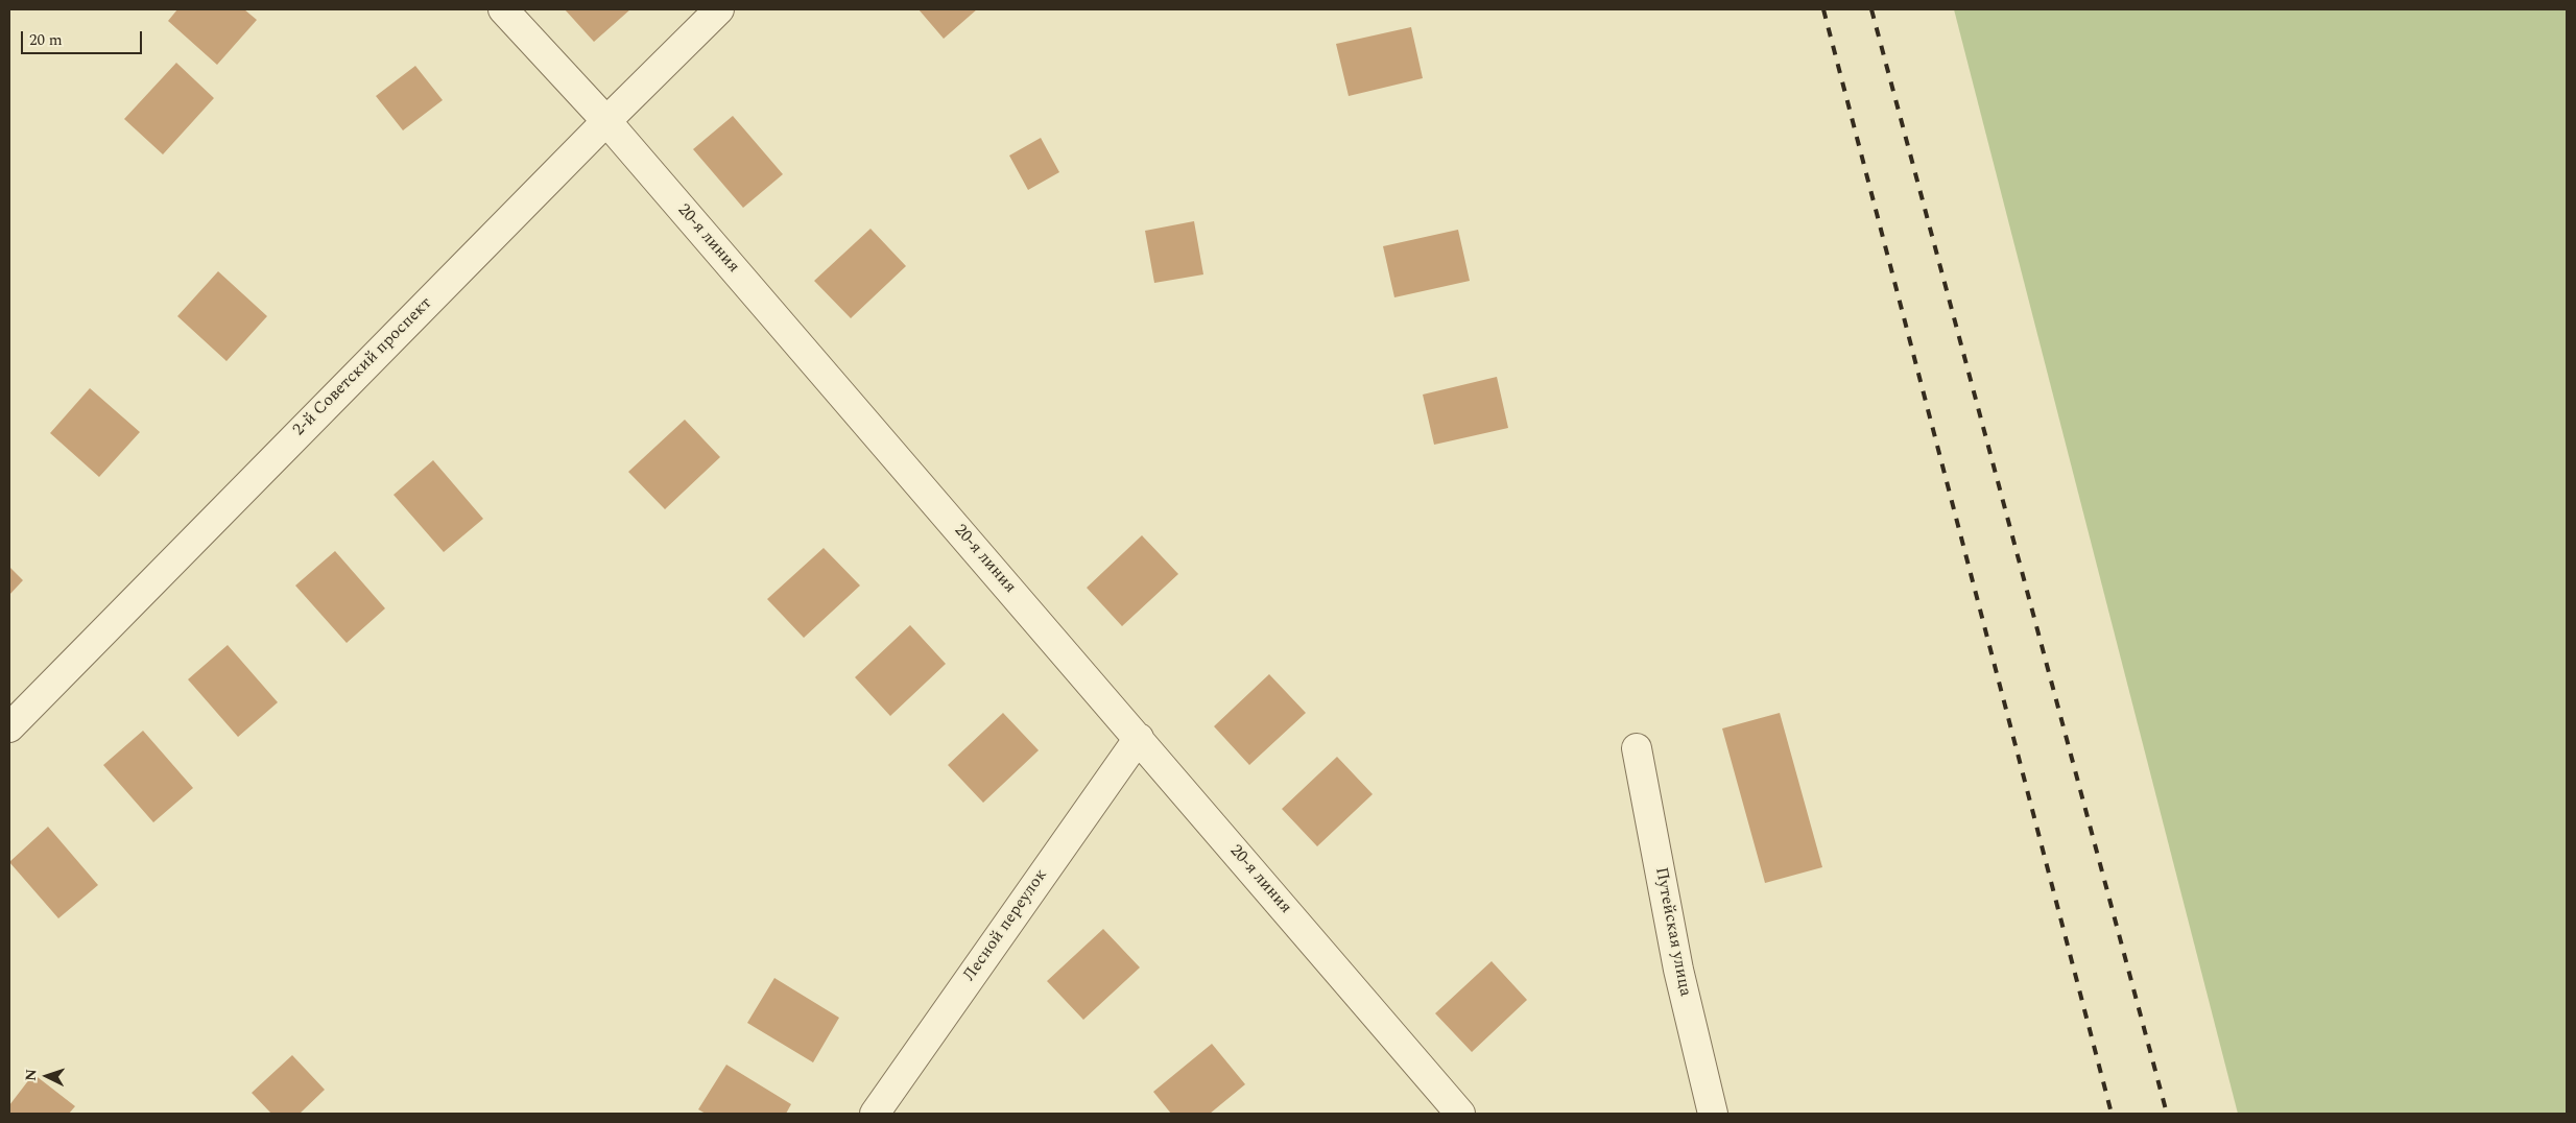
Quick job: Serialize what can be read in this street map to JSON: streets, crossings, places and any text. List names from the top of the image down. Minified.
{"streets":{"street":["20-я линия","2-й Советский проспект","Лесной переулок","Путейская улица"]},"crossings":[["20-я линия","2-й Советский проспект"],["20-я линия","Лесной переулок"]],"scale_bar":"20 m","north":"left"}
